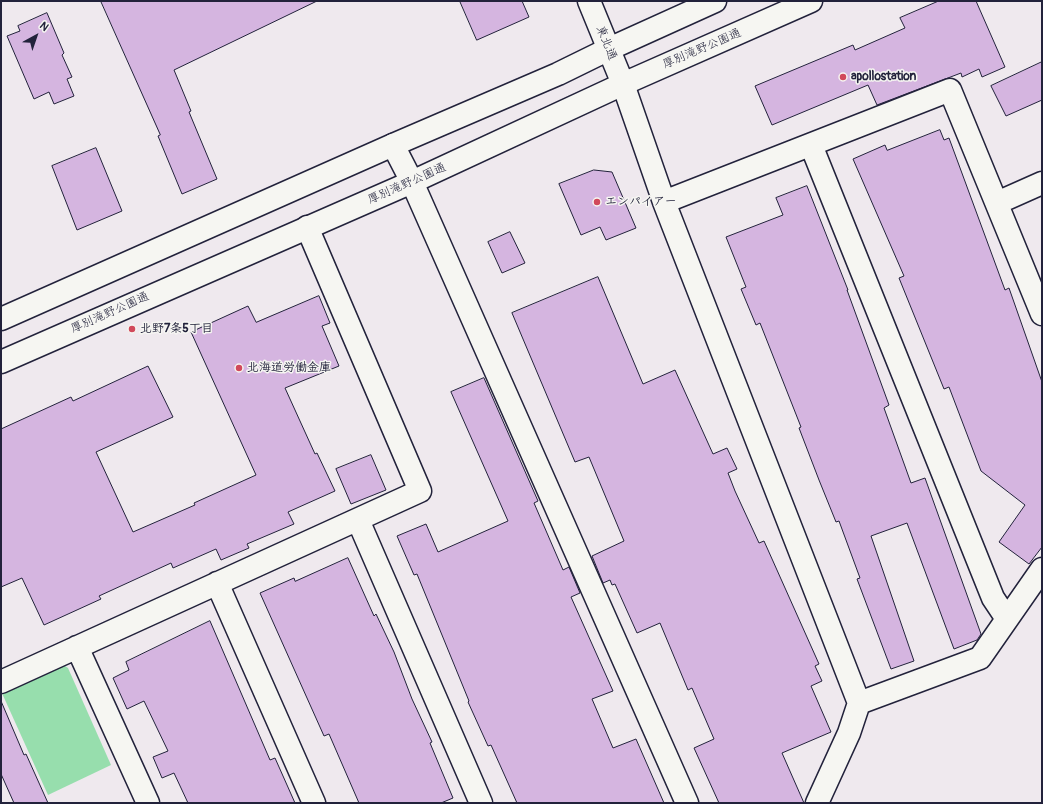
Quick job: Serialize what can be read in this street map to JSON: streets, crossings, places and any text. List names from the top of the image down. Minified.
{"streets":{"street":["東北通","厚別滝野公園通"]},"crossings":[["東北通","厚別滝野公園通"]],"places":["apollostation","エンパイアー","北野7条5丁目","北海道労働金庫"],"north":"top right"}
